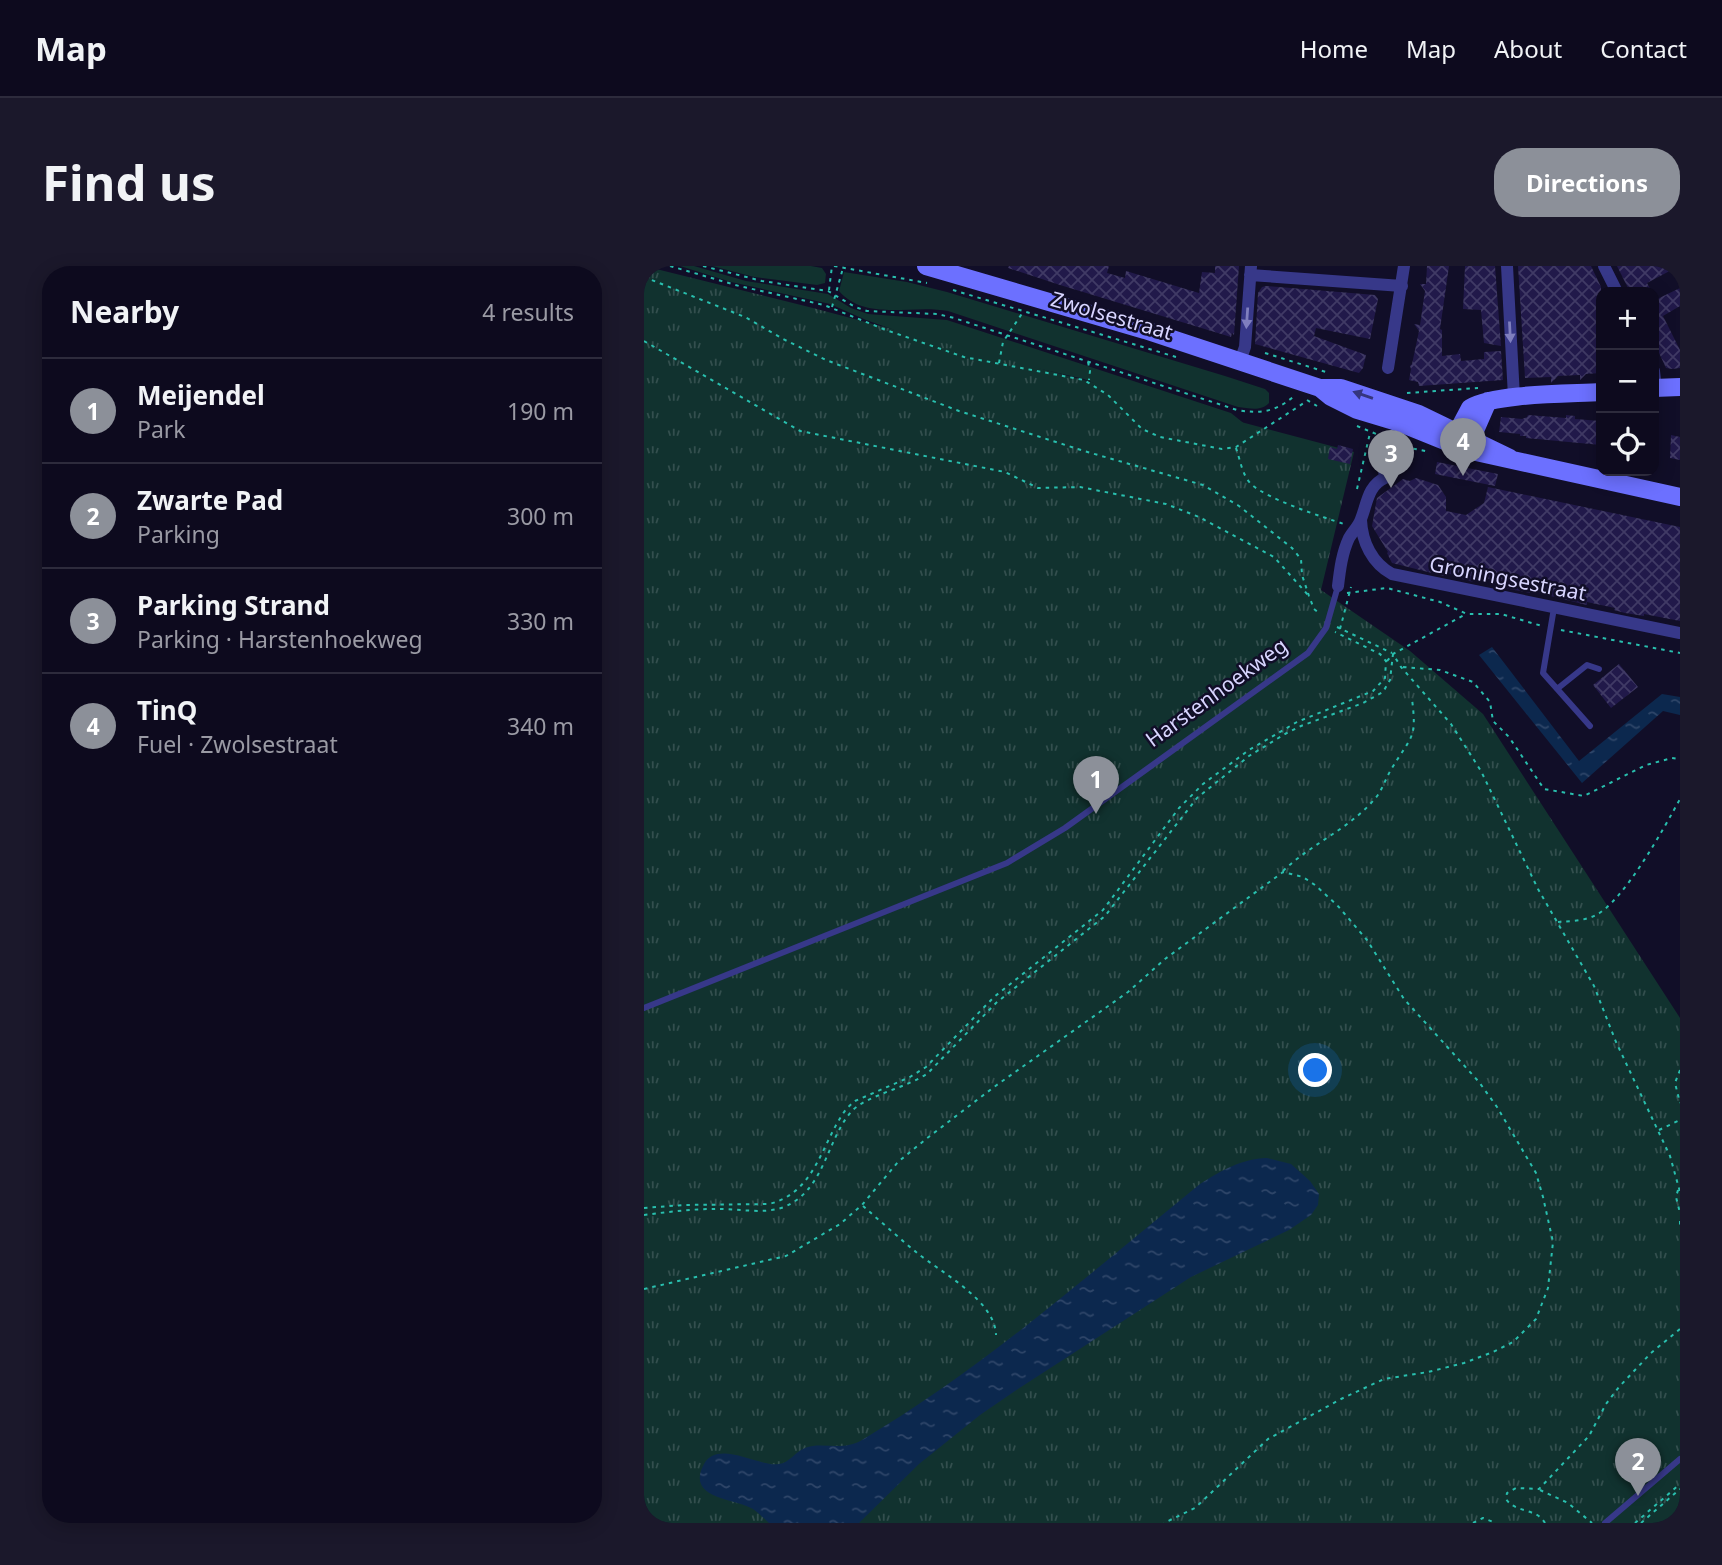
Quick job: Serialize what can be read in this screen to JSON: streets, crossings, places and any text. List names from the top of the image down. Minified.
{"streets":{"main road":["Zwolsestraat"],"street":["Groningsestraat","Harstenhoekweg"]},"crossings":[["Zwolsestraat","Harstenhoekweg"],["Groningsestraat","Harstenhoekweg"]],"page":{"header":"Map","nav":["Home","Map","About","Contact"],"buttons":"Directions","title":"Find us","heading":["Nearby","4 results"],"map_buttons":["+","−"],"list":[{"mark":"1","name":"Meijendel","note":"Park","value":"190 m"},{"mark":"2","name":"Zwarte Pad","note":"Parking","value":"300 m"},{"mark":"3","name":"Parking Strand","note":"Parking · Harstenhoekweg","value":"330 m"},{"mark":"4","name":"TinQ","note":"Fuel · Zwolsestraat","value":"340 m"}],"pins":["4","3","1","2"]}}
